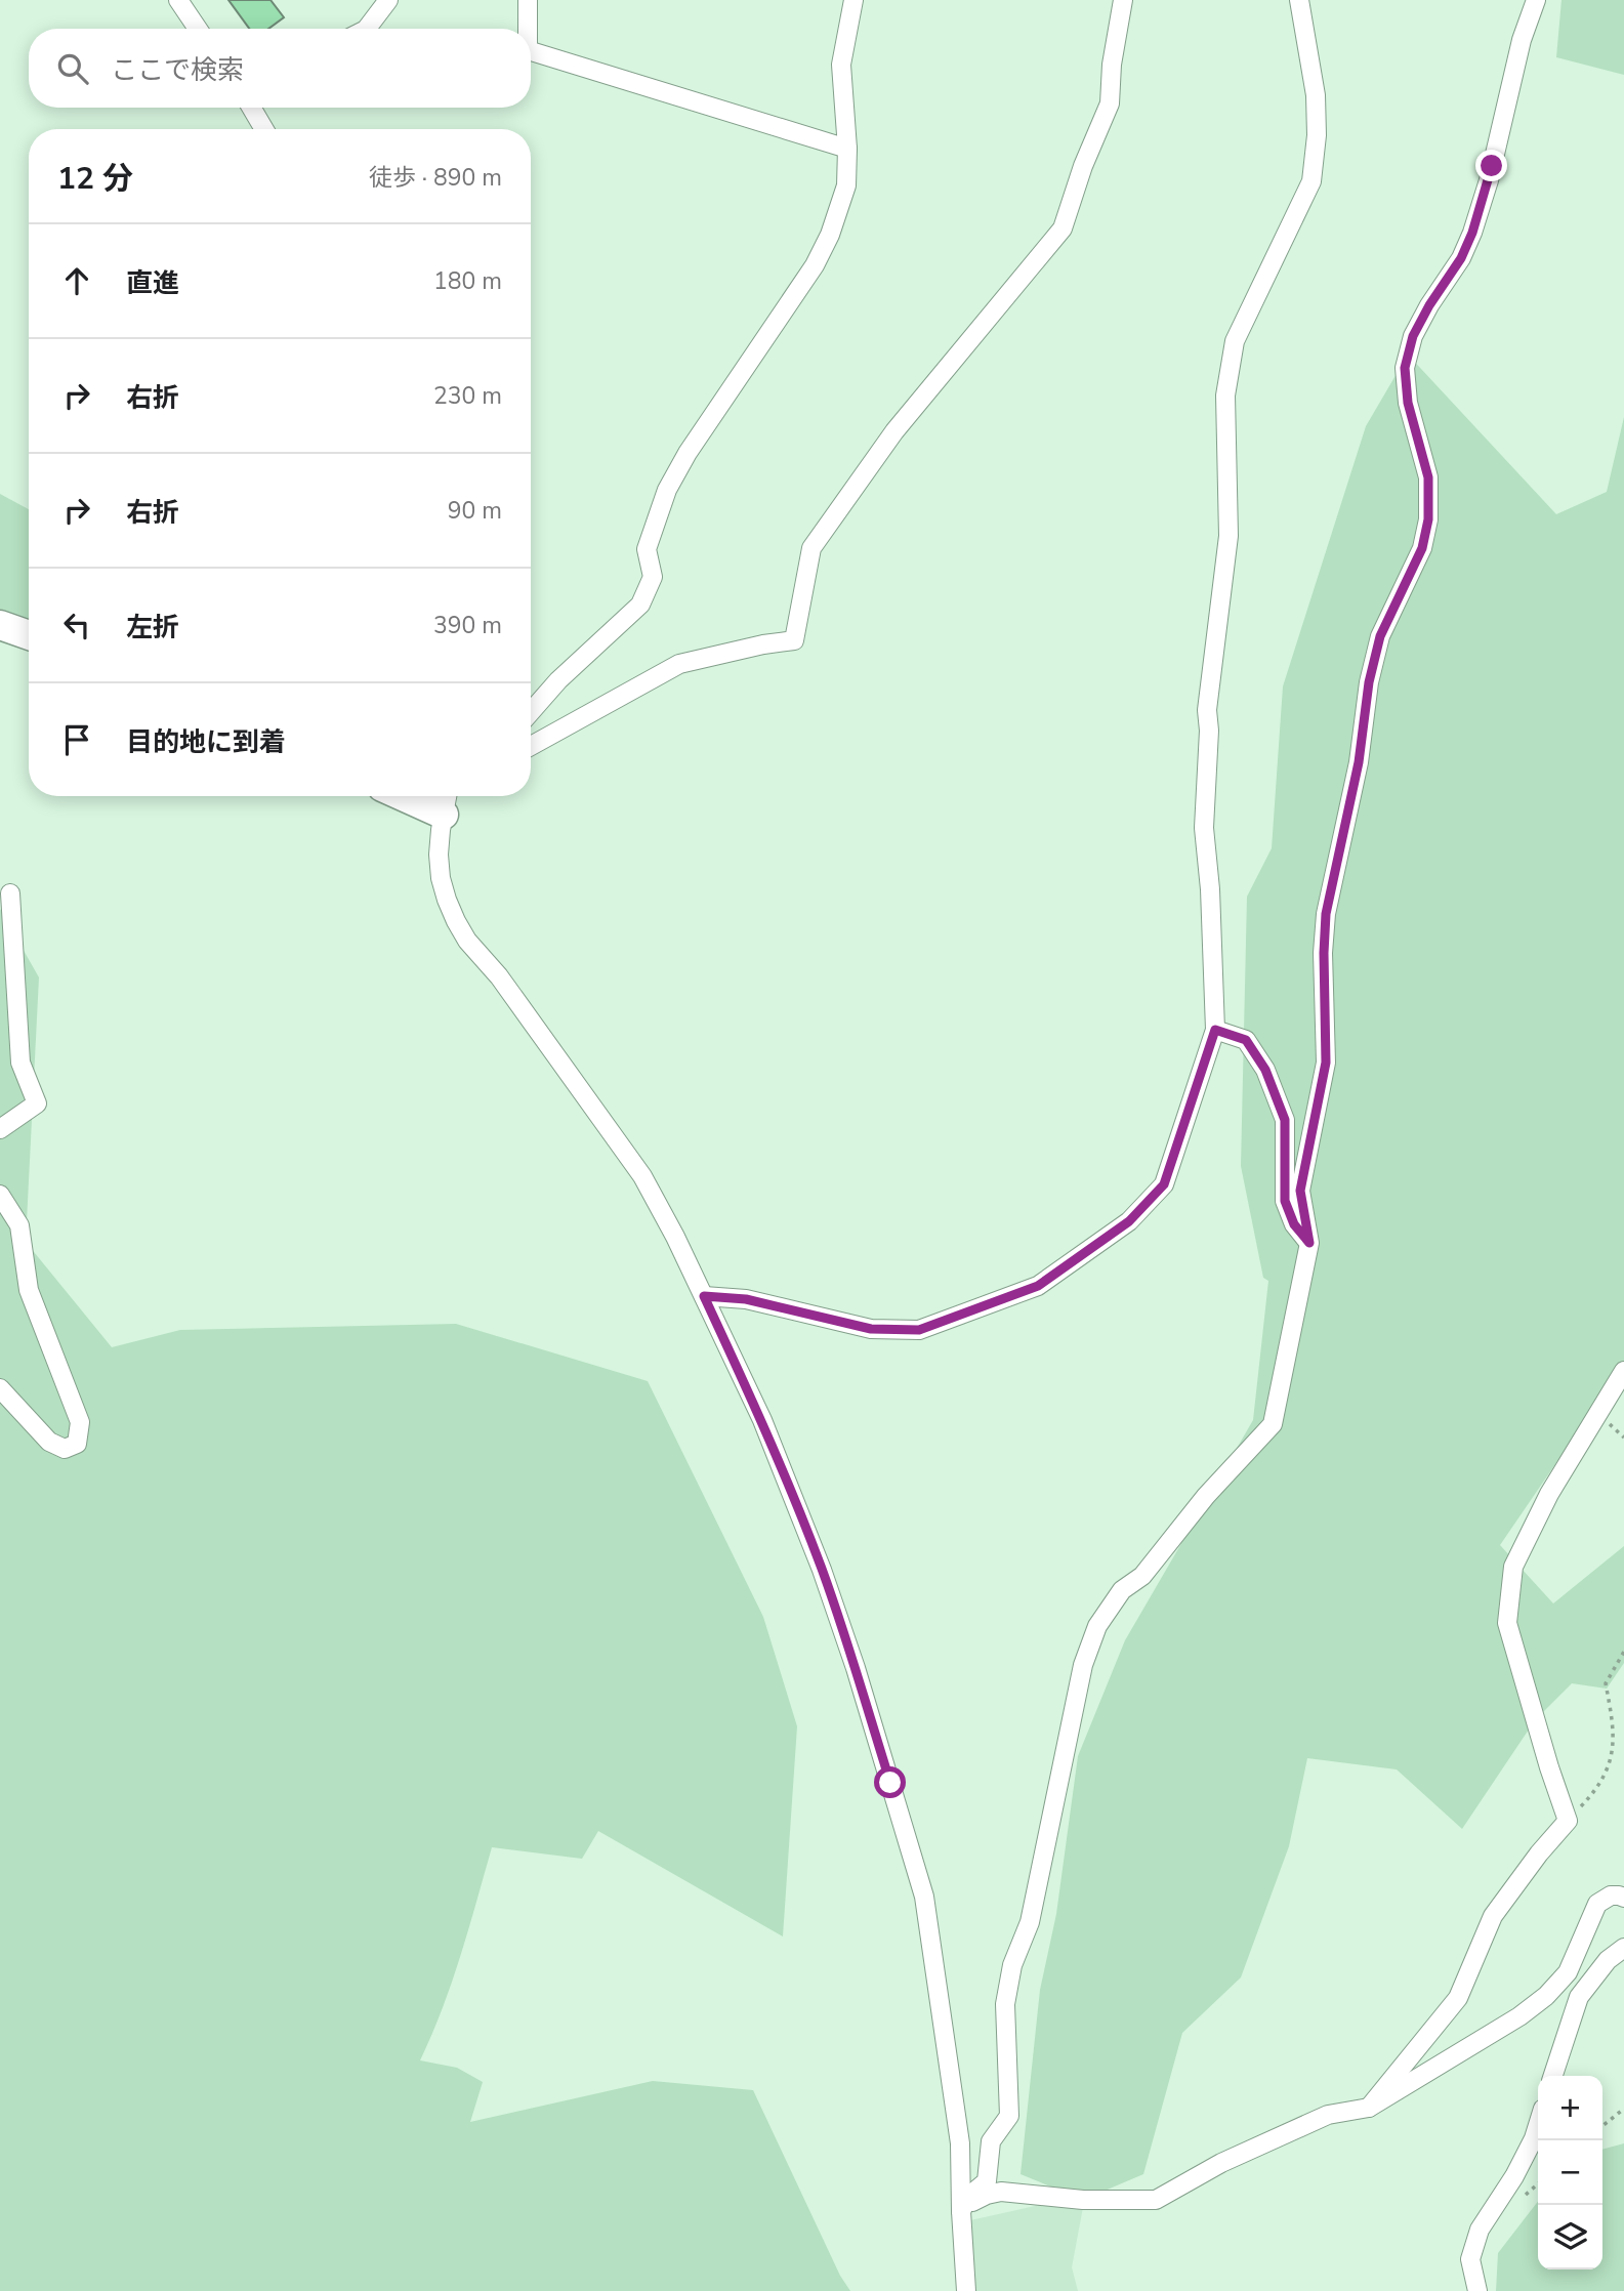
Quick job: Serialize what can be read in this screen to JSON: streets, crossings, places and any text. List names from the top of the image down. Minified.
{"page":{"search":"ここで検索","heading":["12 分","徒歩 · 890 m"],"list":[["直進","180 m"],["右折","230 m"],["右折","90 m"],["左折","390 m"],"目的地に到着"],"map_buttons":["+","−"]}}
